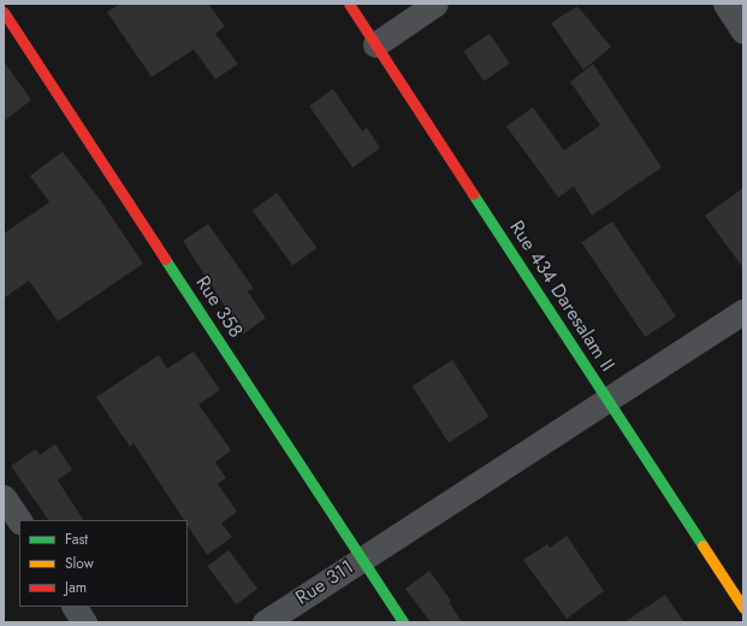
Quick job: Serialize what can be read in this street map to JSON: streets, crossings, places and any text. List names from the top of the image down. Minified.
{"streets":{"street":["Rue 434 Daresalam II","Rue 358","Rue 311"]},"crossings":[["Rue 434 Daresalam II","Rue 311"],["Rue 358","Rue 311"]],"legend":["Fast","Slow","Jam"]}
